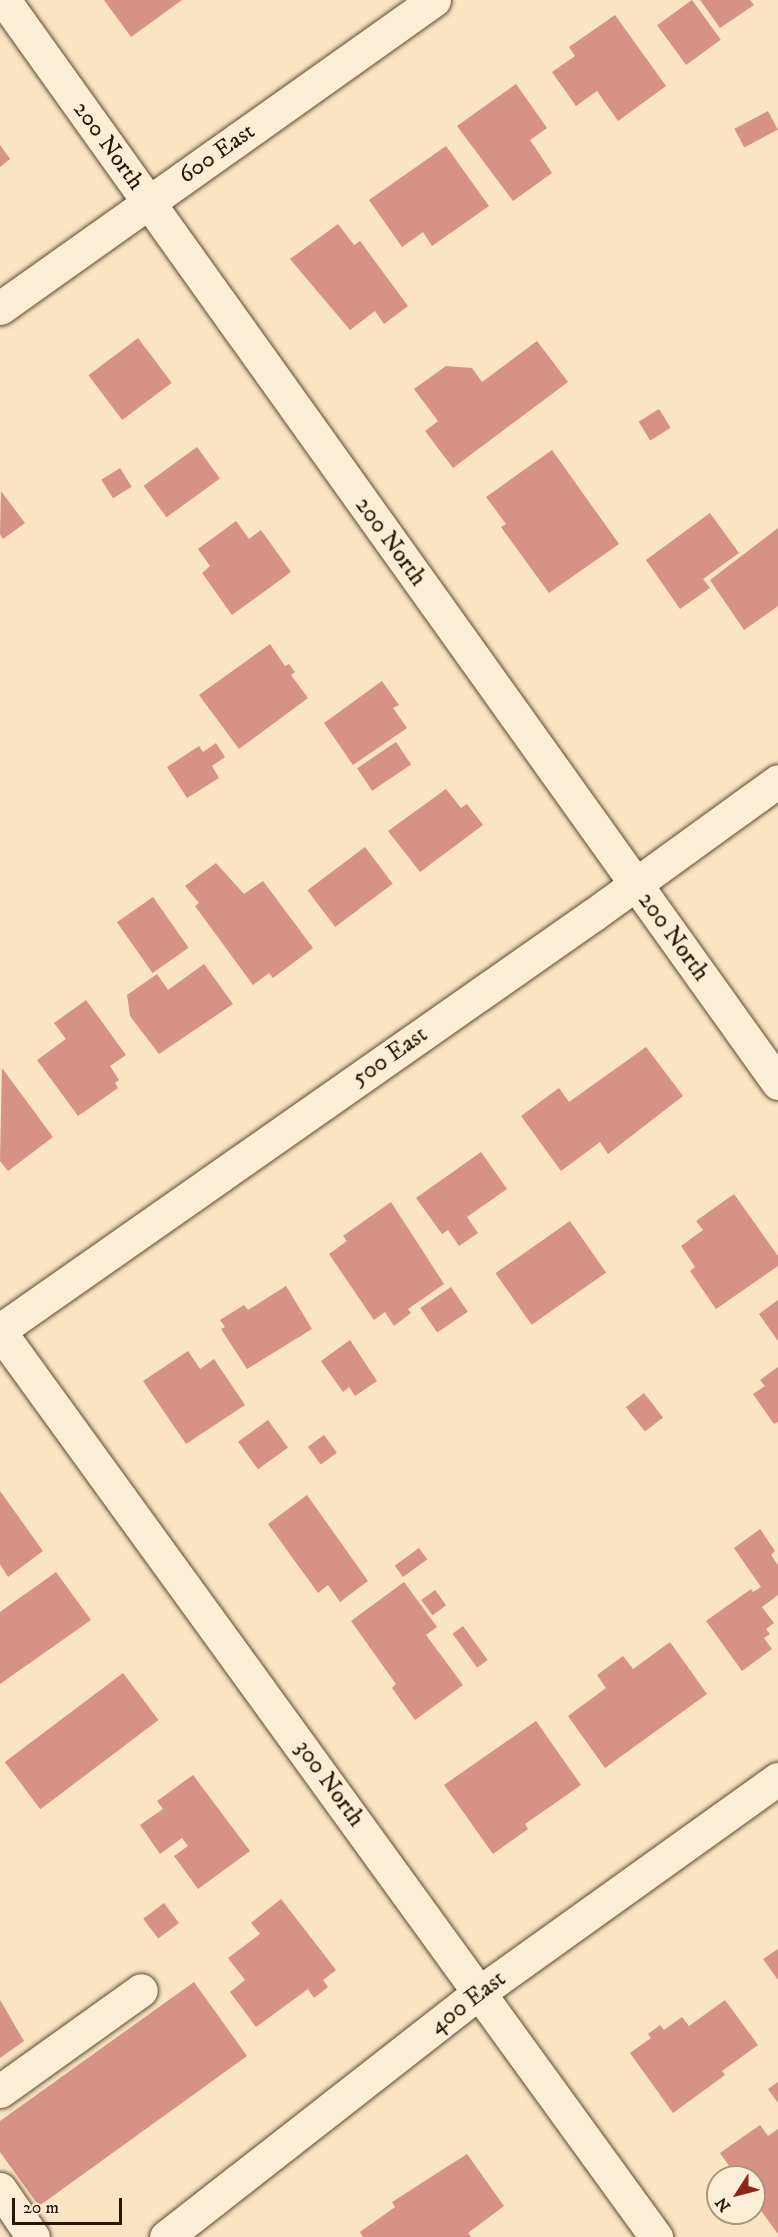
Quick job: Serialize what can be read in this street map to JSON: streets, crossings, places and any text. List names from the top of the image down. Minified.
{"streets":{"street":["200 North","600 East","500 East","300 North","400 East"]},"crossings":[["200 North","600 East"],["200 North","500 East"],["500 East","300 North"],["300 North","400 East"]],"scale_bar":"20 m","north":"bottom left"}
